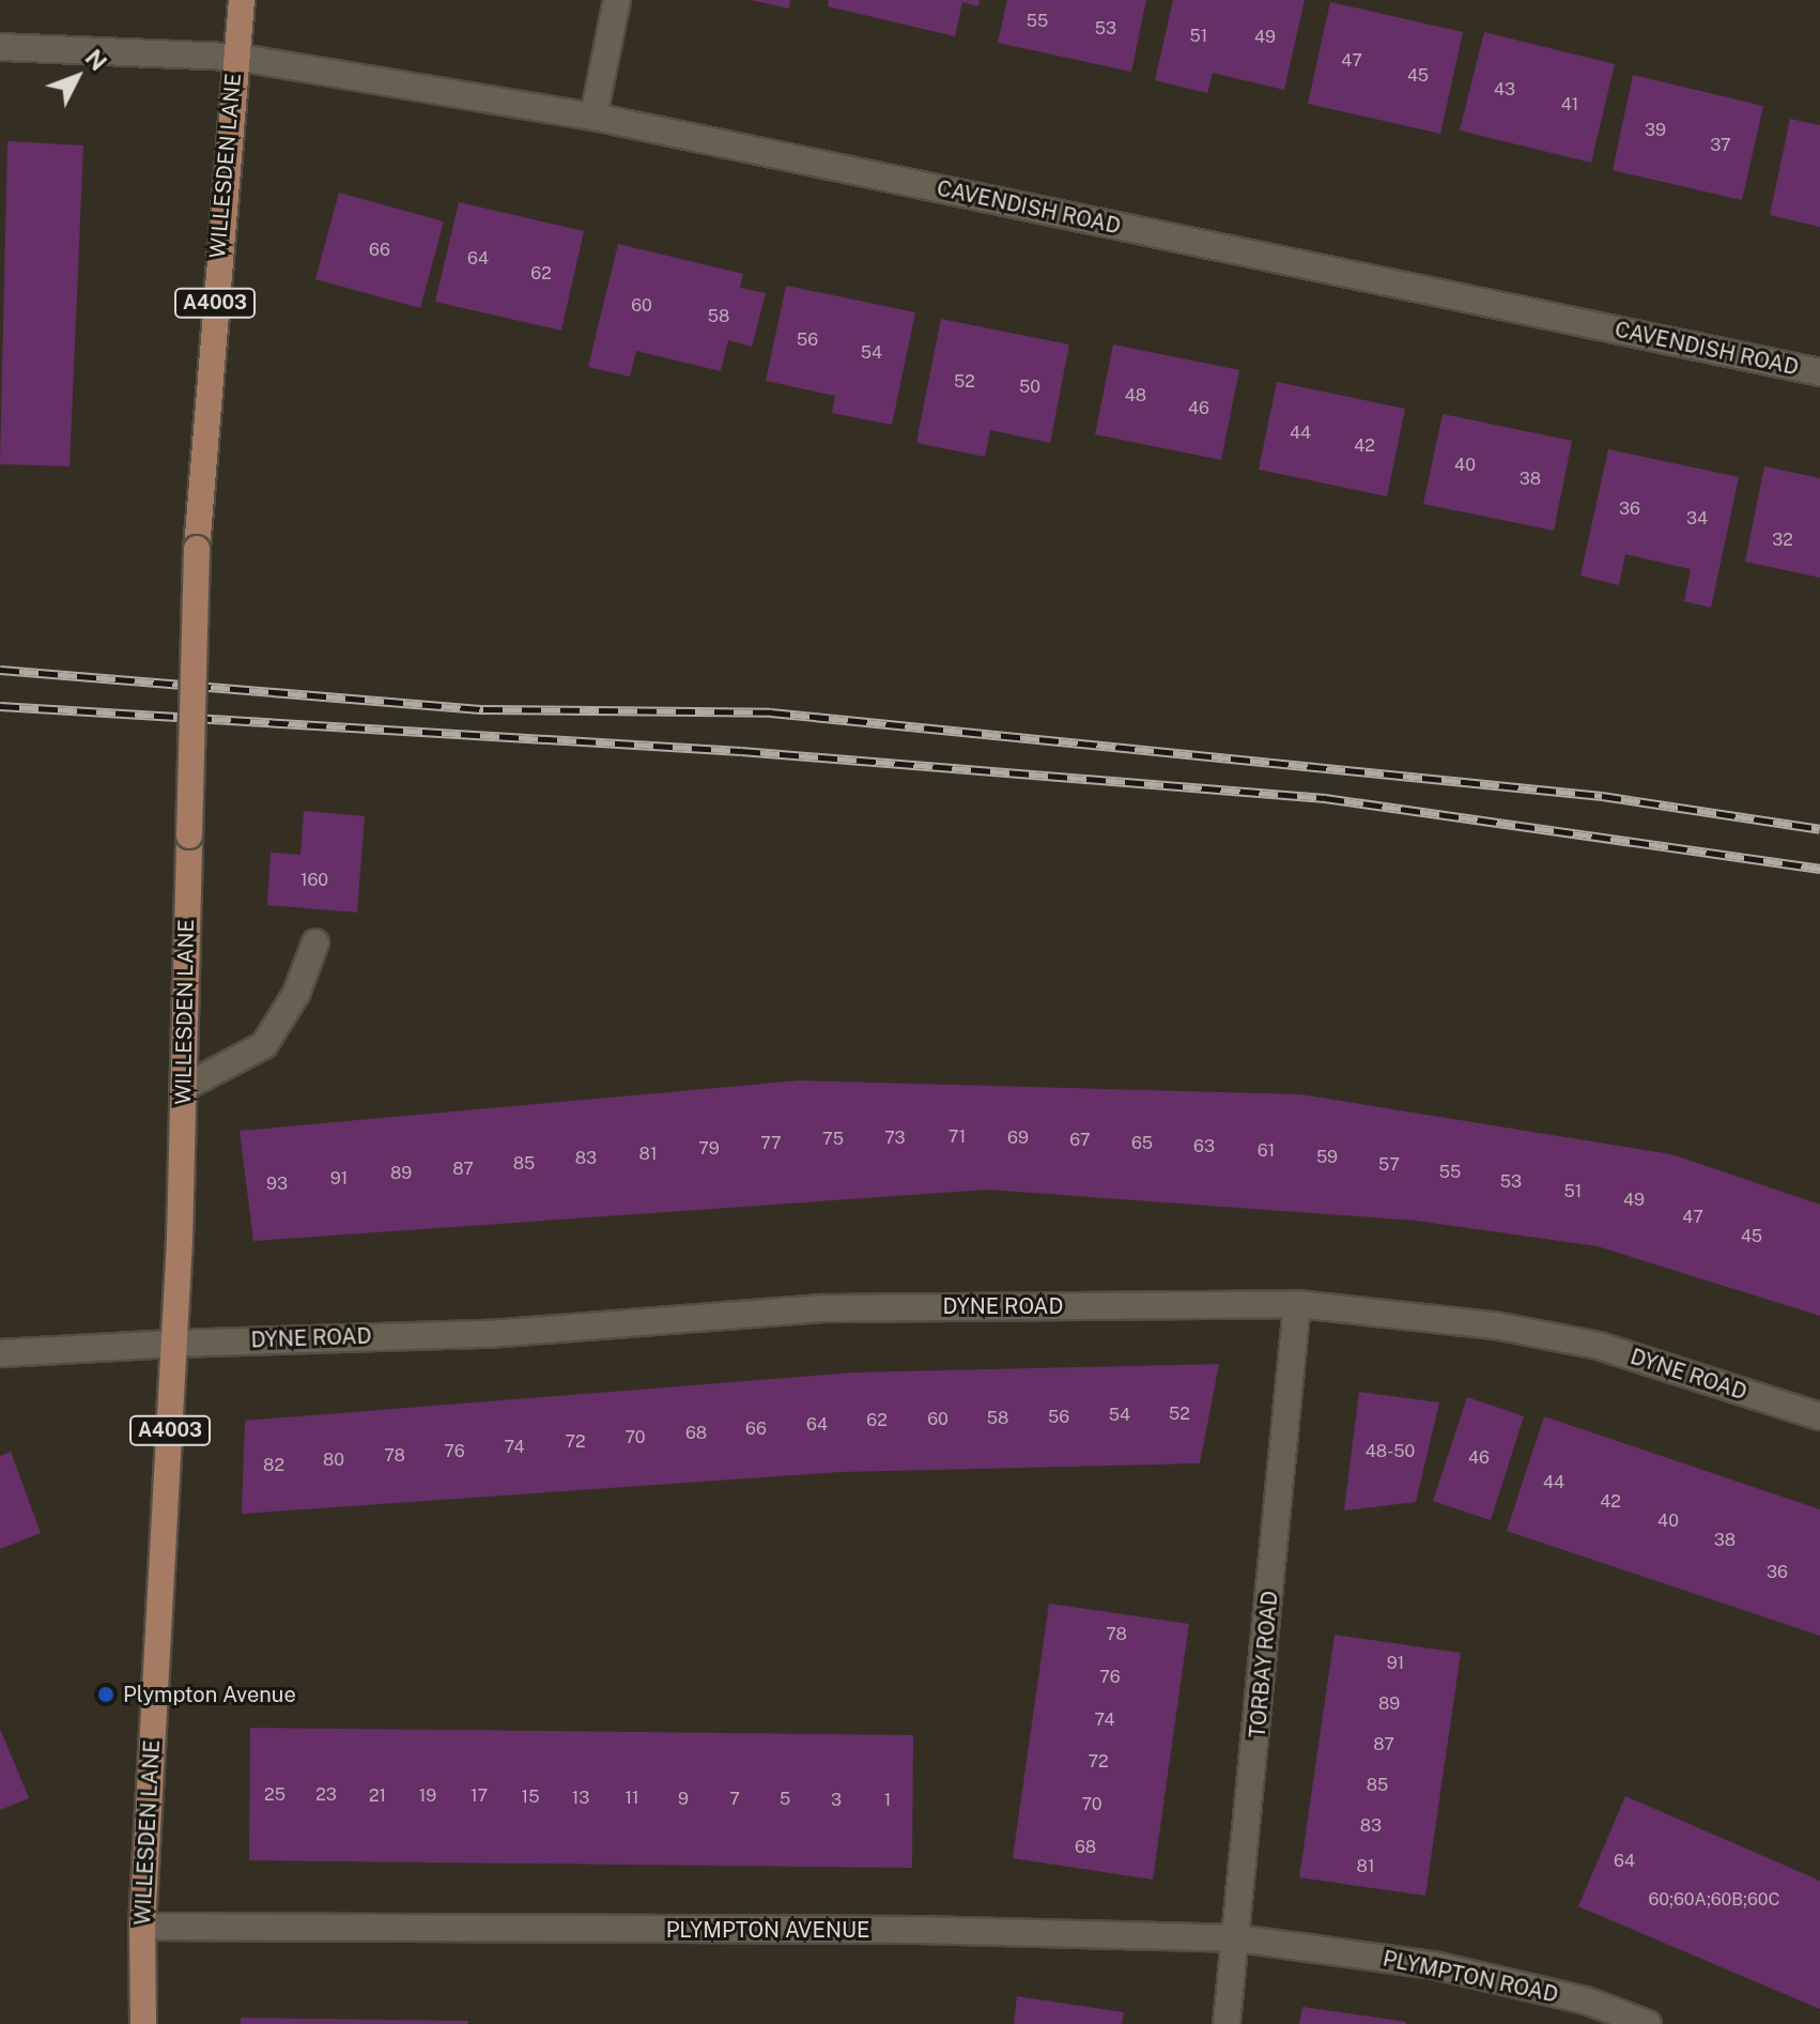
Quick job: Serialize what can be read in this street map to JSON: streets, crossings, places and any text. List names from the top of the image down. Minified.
{"streets":{"main road":["WILLESDEN LANE","A4003"],"street":["CAVENDISH ROAD","DYNE ROAD","TORBAY ROAD","PLYMPTON AVENUE","PLYMPTON ROAD"]},"crossings":[["WILLESDEN LANE","CAVENDISH ROAD"],["WILLESDEN LANE","DYNE ROAD"],["WILLESDEN LANE","PLYMPTON AVENUE"],["DYNE ROAD","TORBAY ROAD"],["TORBAY ROAD","PLYMPTON AVENUE"],["TORBAY ROAD","PLYMPTON ROAD"],["PLYMPTON AVENUE","PLYMPTON ROAD"]],"places":["Plympton Avenue"],"house_numbers":["55","53","51","49","47","45","43","41","39","37","66","64","62","60","58","56","54","52","50","48","46","44","42","40","38","36","34","32","160","71","73","69","75","67","77","65","63","79","61","81","59","83","85","57","87","55","89","91","53","93","51","49","47","45","52","54","56","58","60","62","64","66","68","70","72","74","76","48-50","78","46","80","82","44","42","40","38","36","78","91","76","89","74","87","72","85","25","23","21","19","17","15","13","11","9","7","5","3","1","70","83","68","64","81","60;60A;60B;60C"],"north":"top right"}
